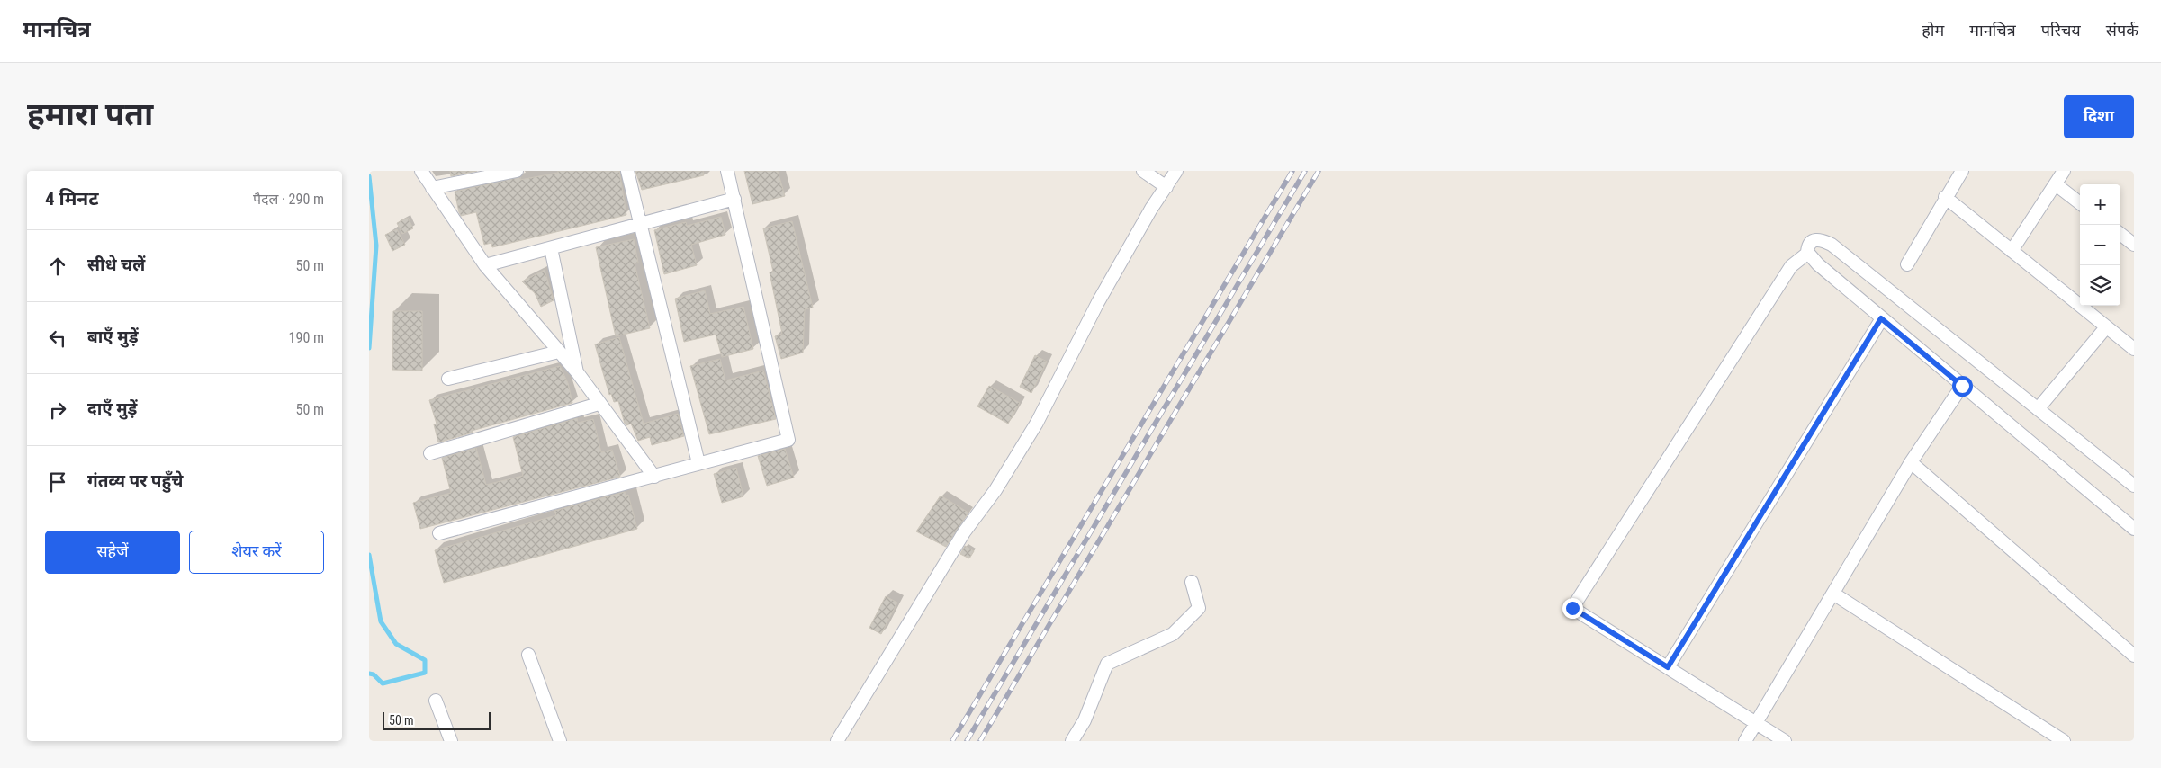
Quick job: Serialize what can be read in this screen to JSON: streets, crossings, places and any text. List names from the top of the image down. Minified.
{"scale_bar":"50 m","page":{"header":"मानचित्र","nav":["होम","मानचित्र","परिचय","संपर्क"],"buttons":["दिशा",["सहेजें","शेयर करें"]],"title":"हमारा पता","heading":["4 मिनट","पैदल · 290 m"],"map_buttons":["+","−"],"list":[["सीधे चलें","50 m"],["बाएँ मुड़ें","190 m"],["दाएँ मुड़ें","50 m"],"गंतव्य पर पहुँचे"],"scale":"50 m"}}
